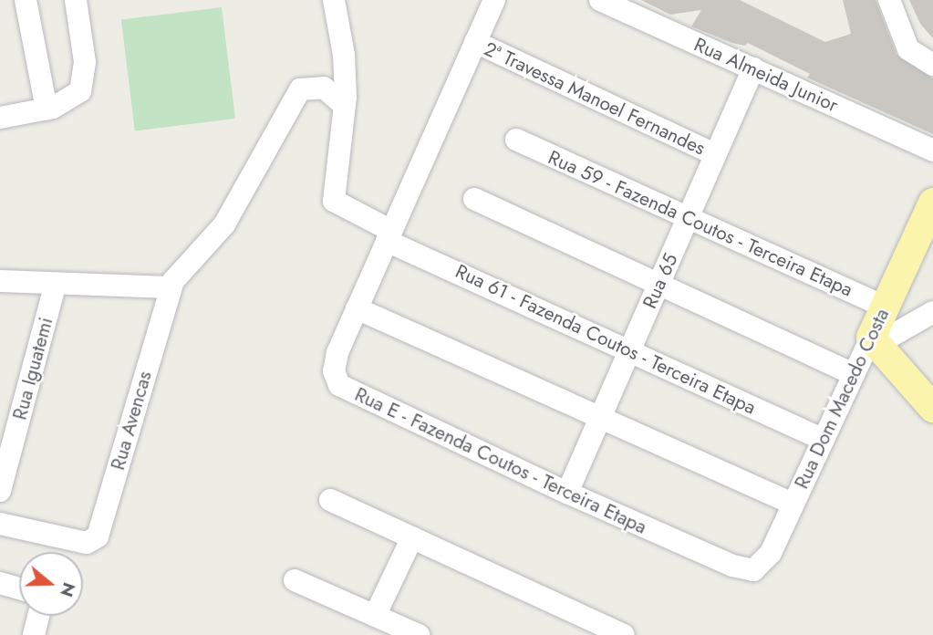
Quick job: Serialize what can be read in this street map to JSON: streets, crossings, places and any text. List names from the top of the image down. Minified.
{"streets":{"main road":["Rua Dom Macedo Costa"],"street":["Rua Almeida Junior","2ª Travessa Manoel Fernandes","Rua 59 - Fazenda Coutos - Terceira Etapa","Rua 65","Rua 61 - Fazenda Coutos - Terceira Etapa","Rua Iguatemi","Rua Avencas","Rua E - Fazenda Coutos - Terceira Etapa"]},"crossings":[["Rua Almeida Junior","Rua 65"],["2ª Travessa Manoel Fernandes","Rua 65"],["2ª Travessa Manoel Fernandes","Rua E - Fazenda Coutos - Terceira Etapa"],["Rua 59 - Fazenda Coutos - Terceira Etapa","Rua 65"],["Rua 59 - Fazenda Coutos - Terceira Etapa","Rua Dom Macedo Costa"],["Rua 65","Rua 61 - Fazenda Coutos - Terceira Etapa"],["Rua 65","Rua E - Fazenda Coutos - Terceira Etapa"],["Rua 61 - Fazenda Coutos - Terceira Etapa","Rua Dom Macedo Costa"],["Rua 61 - Fazenda Coutos - Terceira Etapa","Rua E - Fazenda Coutos - Terceira Etapa"],["Rua Dom Macedo Costa","Rua E - Fazenda Coutos - Terceira Etapa"]],"north":"right"}
